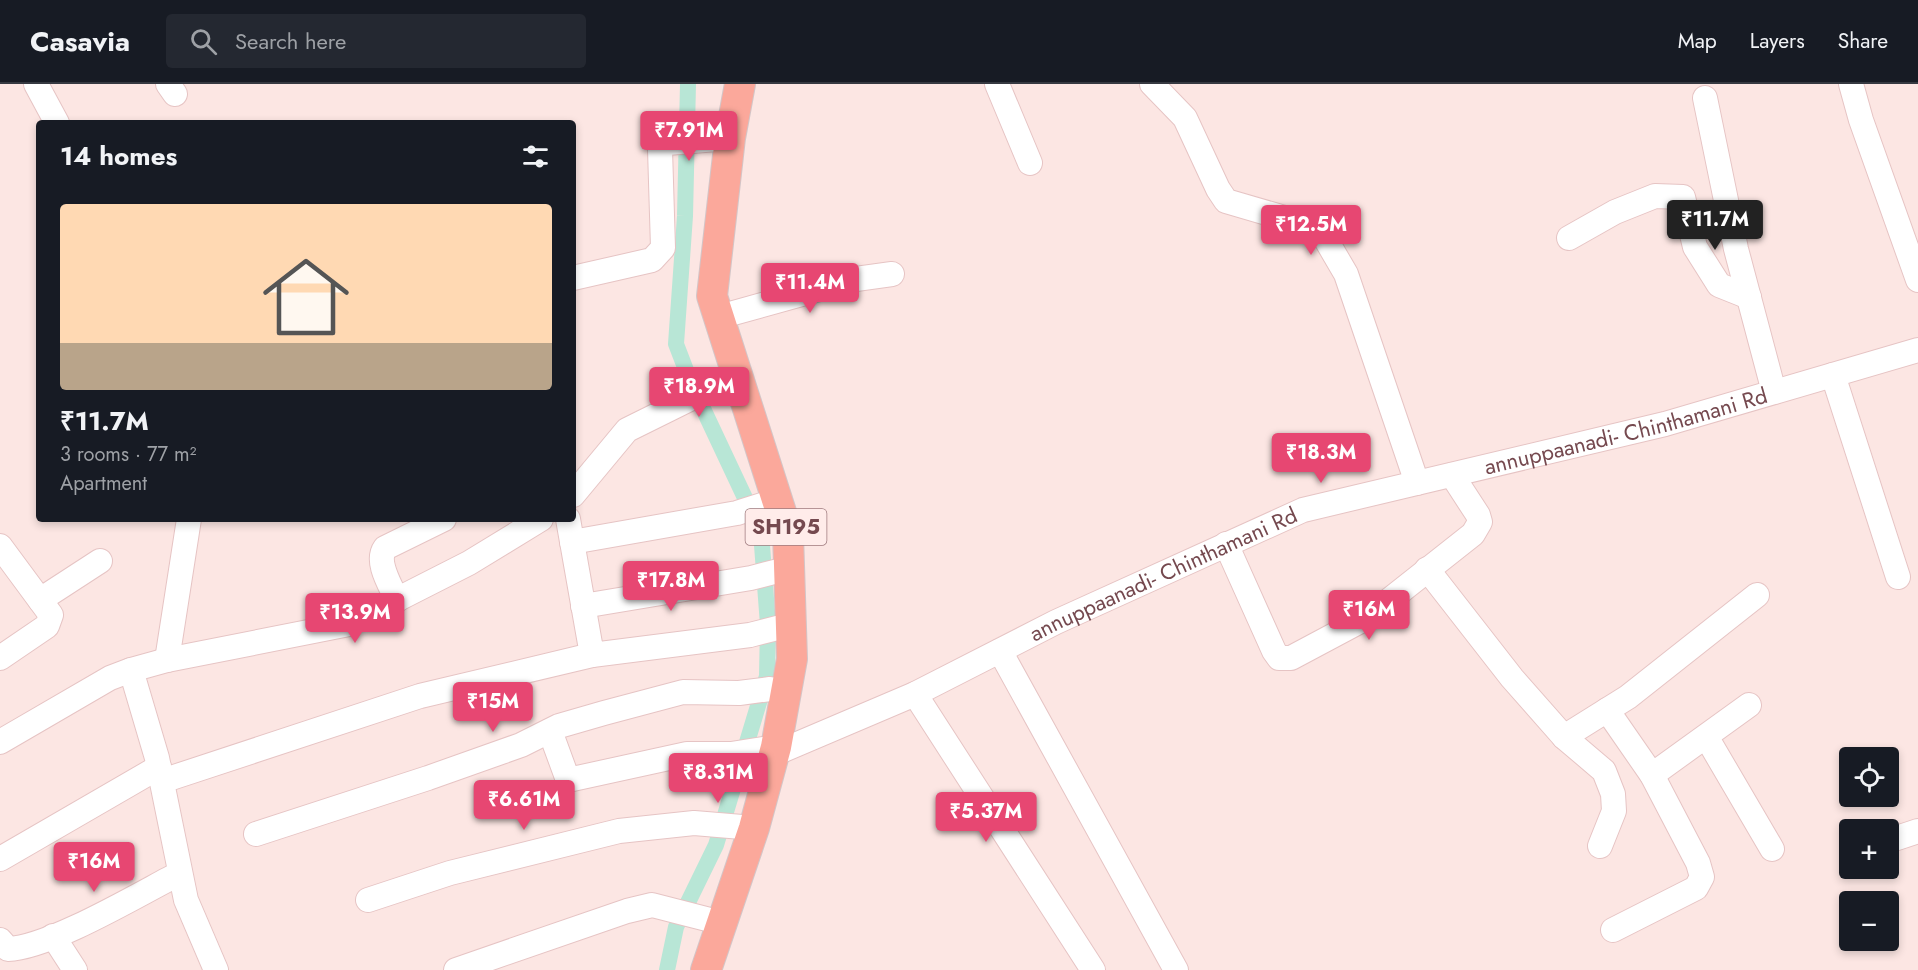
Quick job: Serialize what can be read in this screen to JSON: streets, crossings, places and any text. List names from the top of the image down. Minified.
{"streets":{"main road":["SH195"],"street":["annuppaanadi- Chinthamani Rd"]},"crossings":[["annuppaanadi- Chinthamani Rd","SH195"]],"page":{"header":"Casavia","search":"Search here","nav":["Map","Layers","Share"],"price":["₹7.91M","₹11.7M","₹12.5M","₹11.4M","₹18.9M","₹18.3M","₹17.8M","₹16M","₹13.9M","₹15M","₹8.31M","₹6.61M","₹5.37M","₹16M"],"heading":"14 homes","list":[{"name":"₹11.7M","note":"3 rooms · 77 m² · Apartment"}],"map_buttons":["+","−"]}}
